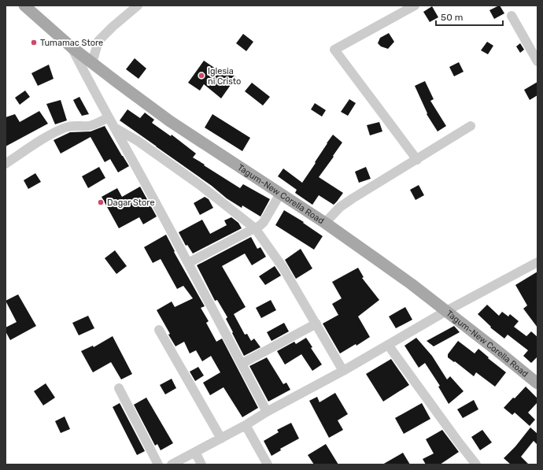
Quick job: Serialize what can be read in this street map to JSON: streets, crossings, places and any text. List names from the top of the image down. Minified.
{"streets":{"main road":["Tagum-New Corella Road"]},"places":["Tumamac Store","Iglesia ni Cristo","Dagar Store"],"scale_bar":"50 m"}
